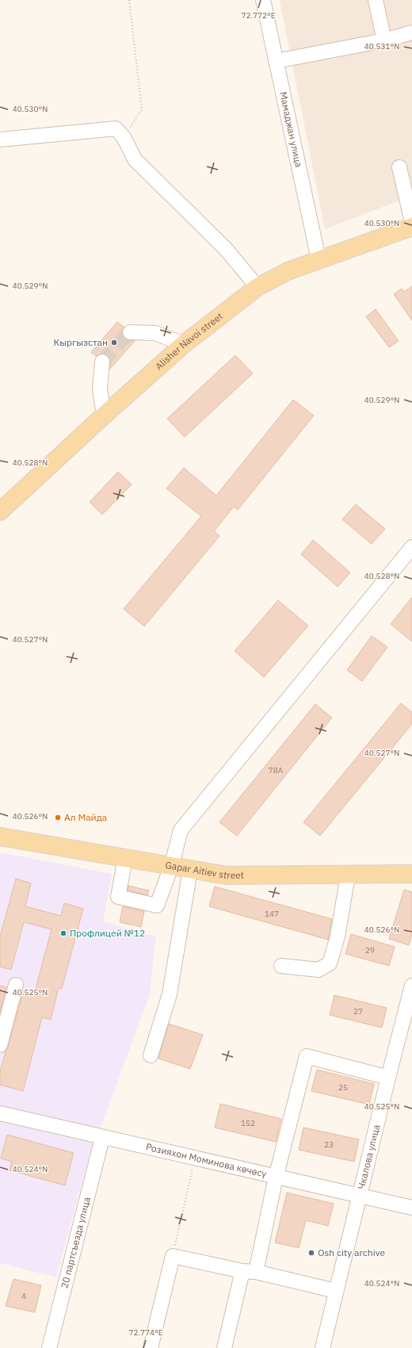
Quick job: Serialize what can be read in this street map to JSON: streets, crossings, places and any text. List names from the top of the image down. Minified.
{"streets":{"main road":["Alisher Navoi street","Gapar Aitiev street"],"street":["Мамаджан улица","Чкалова улица","Розияхон Моминова көчөсү","20 партсъезда улица"]},"crossings":[["Мамаджан улица","Alisher Navoi street"],["Чкалова улица","Розияхон Моминова көчөсү"],["Розияхон Моминова көчөсү","20 партсъезда улица"]],"places":["Кыргызстан","Ал Майда","Профлицей №12","Osh city archive"],"house_numbers":["78А","147","29","27","25","152","23","4"],"coordinates":["72.772°E","40.531°N","40.530°N","40.529°N","40.528°N","40.527°N","40.526°N","40.525°N","40.524°N","72.774°E"]}
